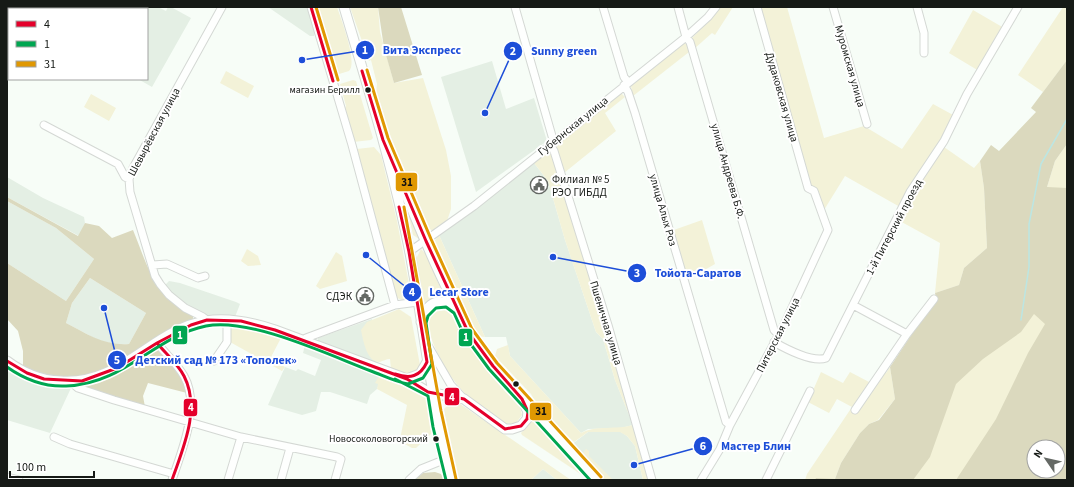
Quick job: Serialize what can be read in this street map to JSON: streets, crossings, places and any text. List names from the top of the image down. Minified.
{"streets":{"street":["Муромская улица","Дудаковская улица","Губернская улица","Шевырёвская улица","улица Андреева Б.Ф.","улица Алых Роз","1-й Питерский проезд","Пшеничная улица","Питерская улица"]},"crossings":[["Дудаковская улица","Питерская улица"],["Губернская улица","улица Андреева Б.Ф."],["Губернская улица","улица Алых Роз"],["Губернская улица","Пшеничная улица"],["улица Андреева Б.Ф.","Питерская улица"],["улица Алых Роз","Питерская улица"],["1-й Питерский проезд","Питерская улица"]],"places":{"other":["Вита Экспресс","магазин Берилл","Sunny green","Lecar Store","Тойота-Саратов","Детский сад № 173 «Тополек»","Новосоколовогорский","Мастер Блин"],"public building":["Филиал № 5 РЭО ГИБДД","СДЭК"]},"lines":["transit line 4","transit line 31","transit line 1"],"legend":["4","1","31"],"scale_bar":"100 m","north":"top left"}
